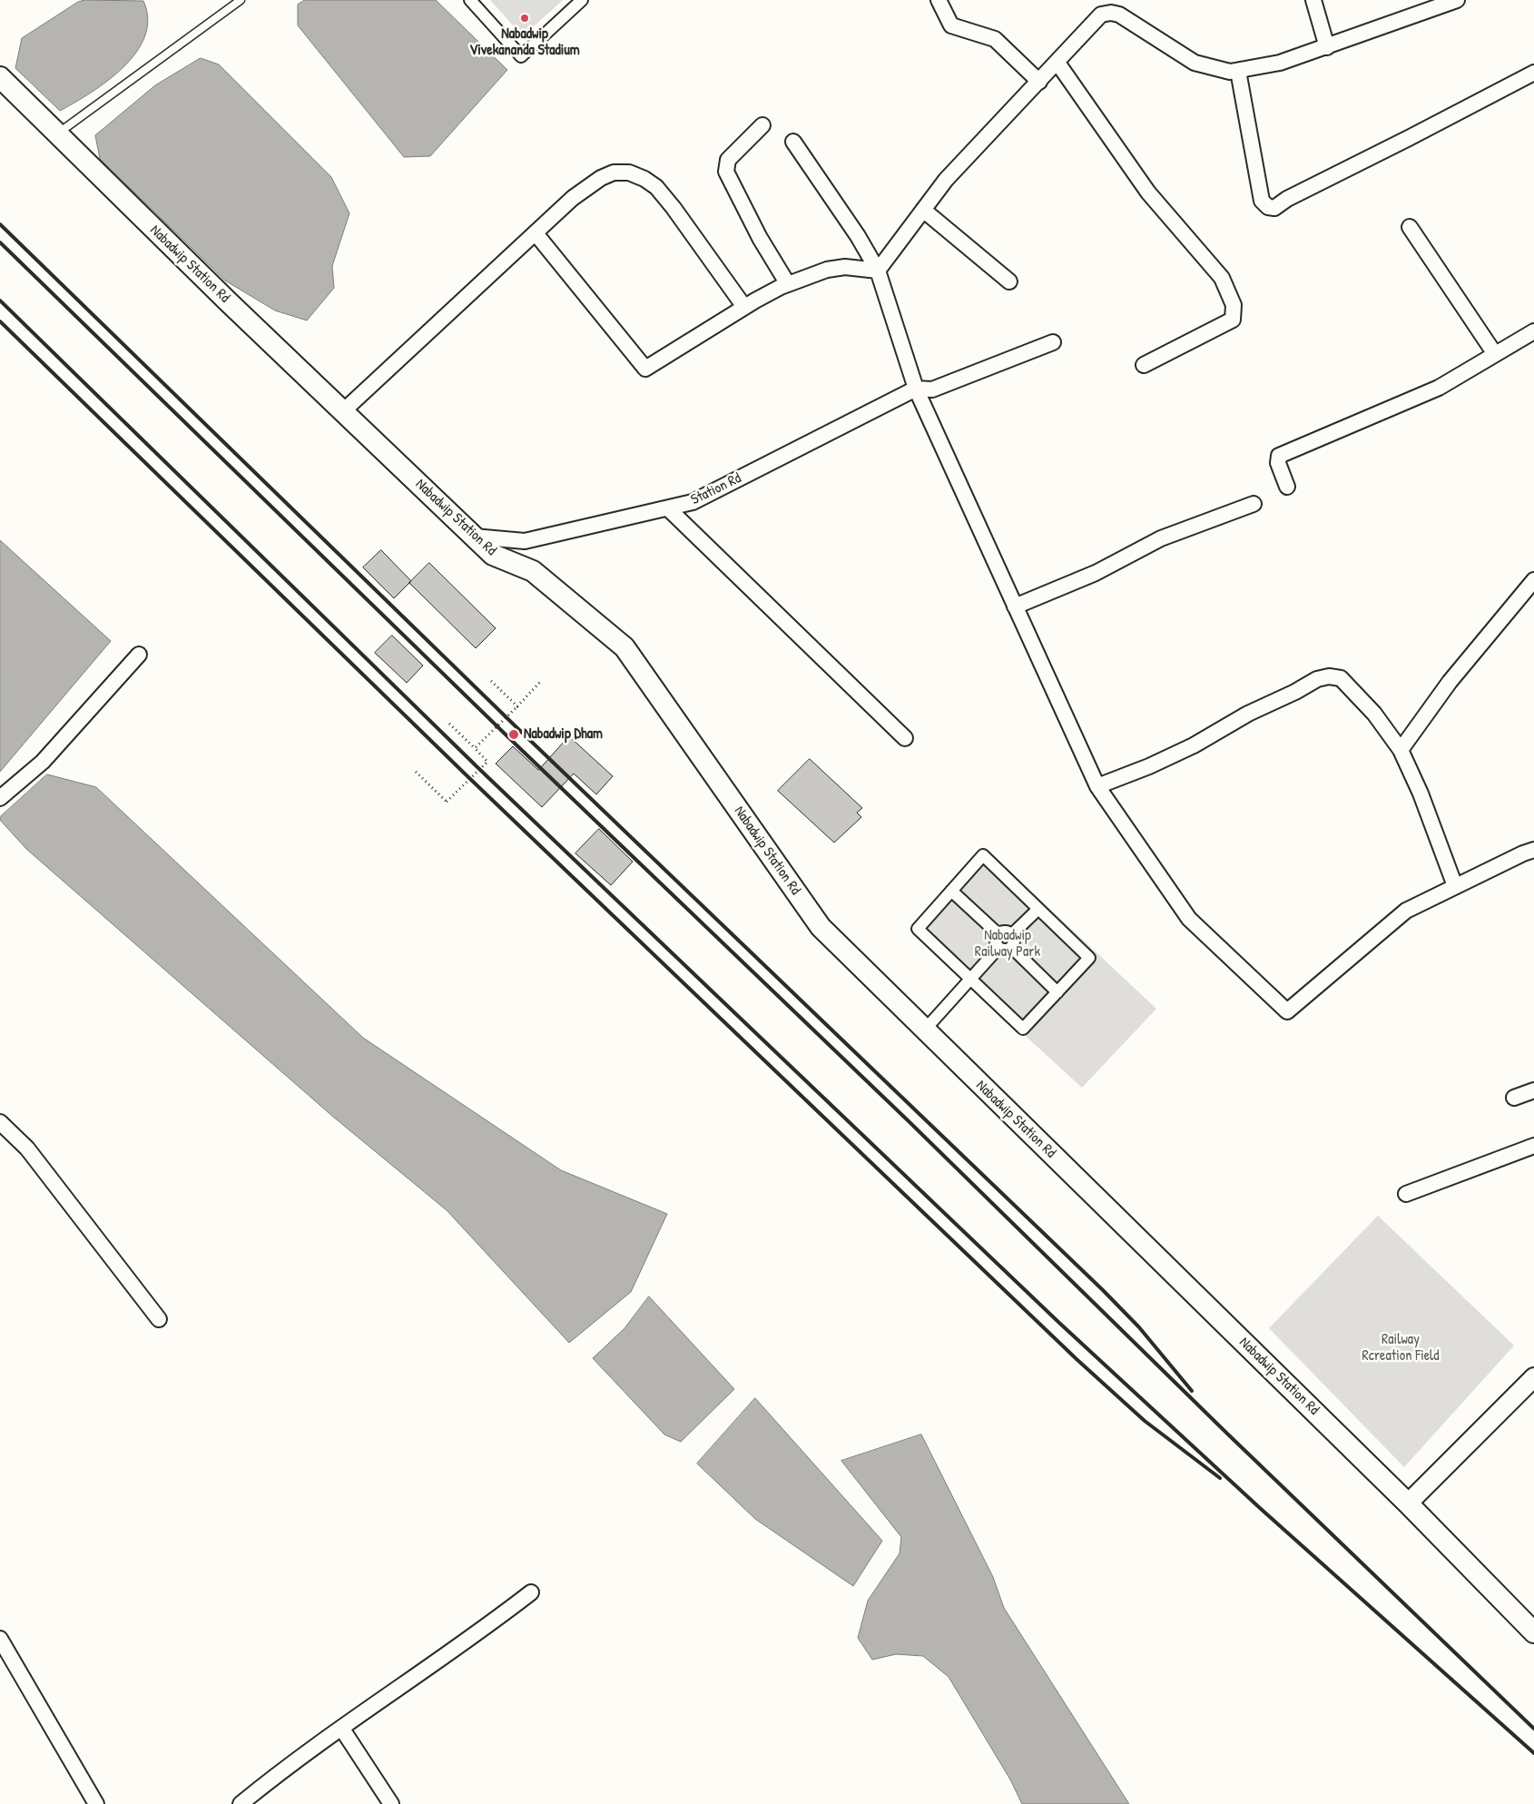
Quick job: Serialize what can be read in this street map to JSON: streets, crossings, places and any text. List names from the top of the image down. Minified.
{"streets":{"main road":["Nabadwip Station Rd"],"street":["Station Rd"]},"crossings":[["Nabadwip Station Rd","Station Rd"]],"parks":["Nabadwip Railway Park","Railway Rcreation Field"],"places":["Nabadwip Vivekananda Stadium","Nabadwip Dham"]}
